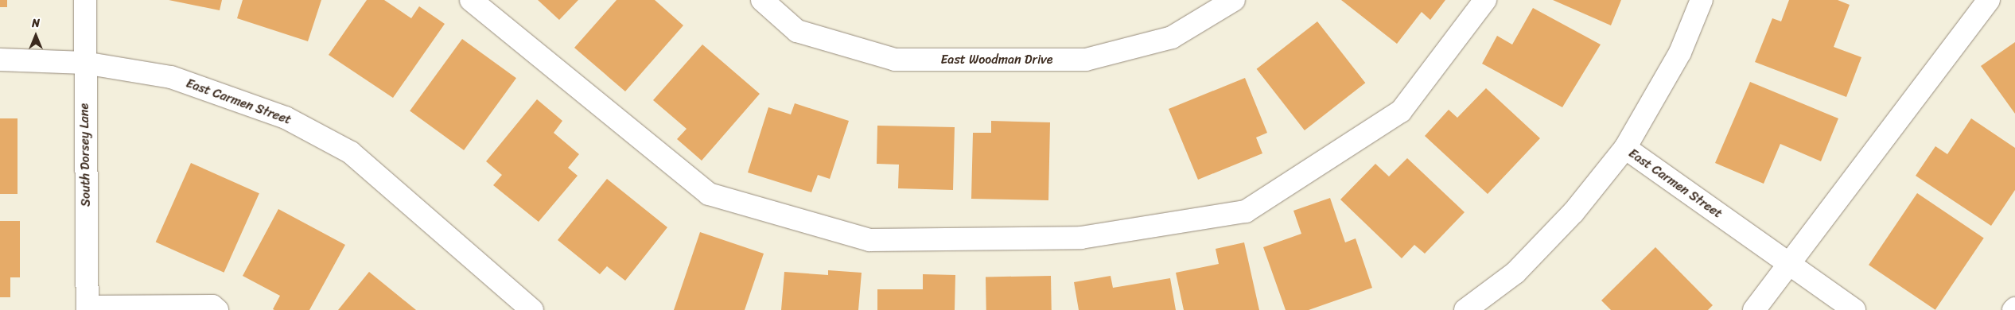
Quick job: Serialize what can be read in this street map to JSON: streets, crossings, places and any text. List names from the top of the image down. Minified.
{"streets":{"street":["East Woodman Drive","East Carmen Street","South Dorsey Lane"]},"crossings":[["East Carmen Street","South Dorsey Lane"]],"north":"top"}
